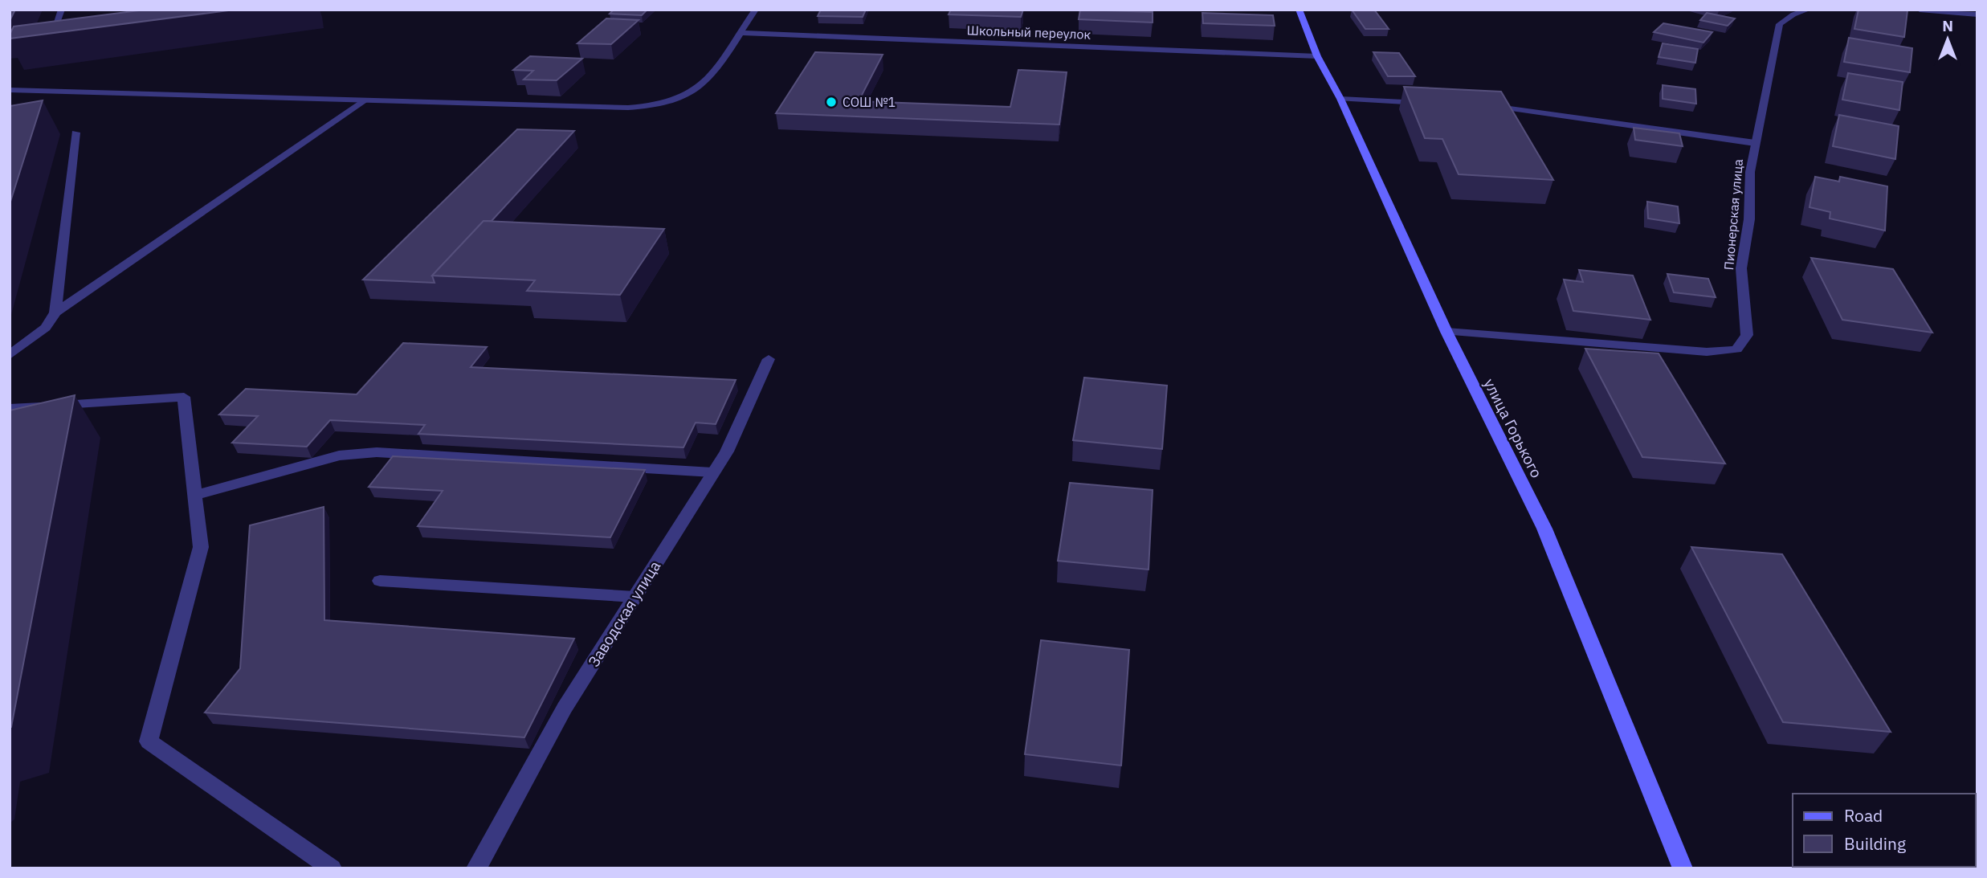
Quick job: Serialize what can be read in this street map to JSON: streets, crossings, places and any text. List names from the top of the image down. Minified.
{"streets":{"main road":["улица Горького"],"street":["Школьный переулок","Пионерская улица","Заводская улица"]},"crossings":[["Школьный переулок","улица Горького"],["Пионерская улица","улица Горького"]],"places":["СОШ №1"],"legend":["Road","Building"],"north":"top"}
